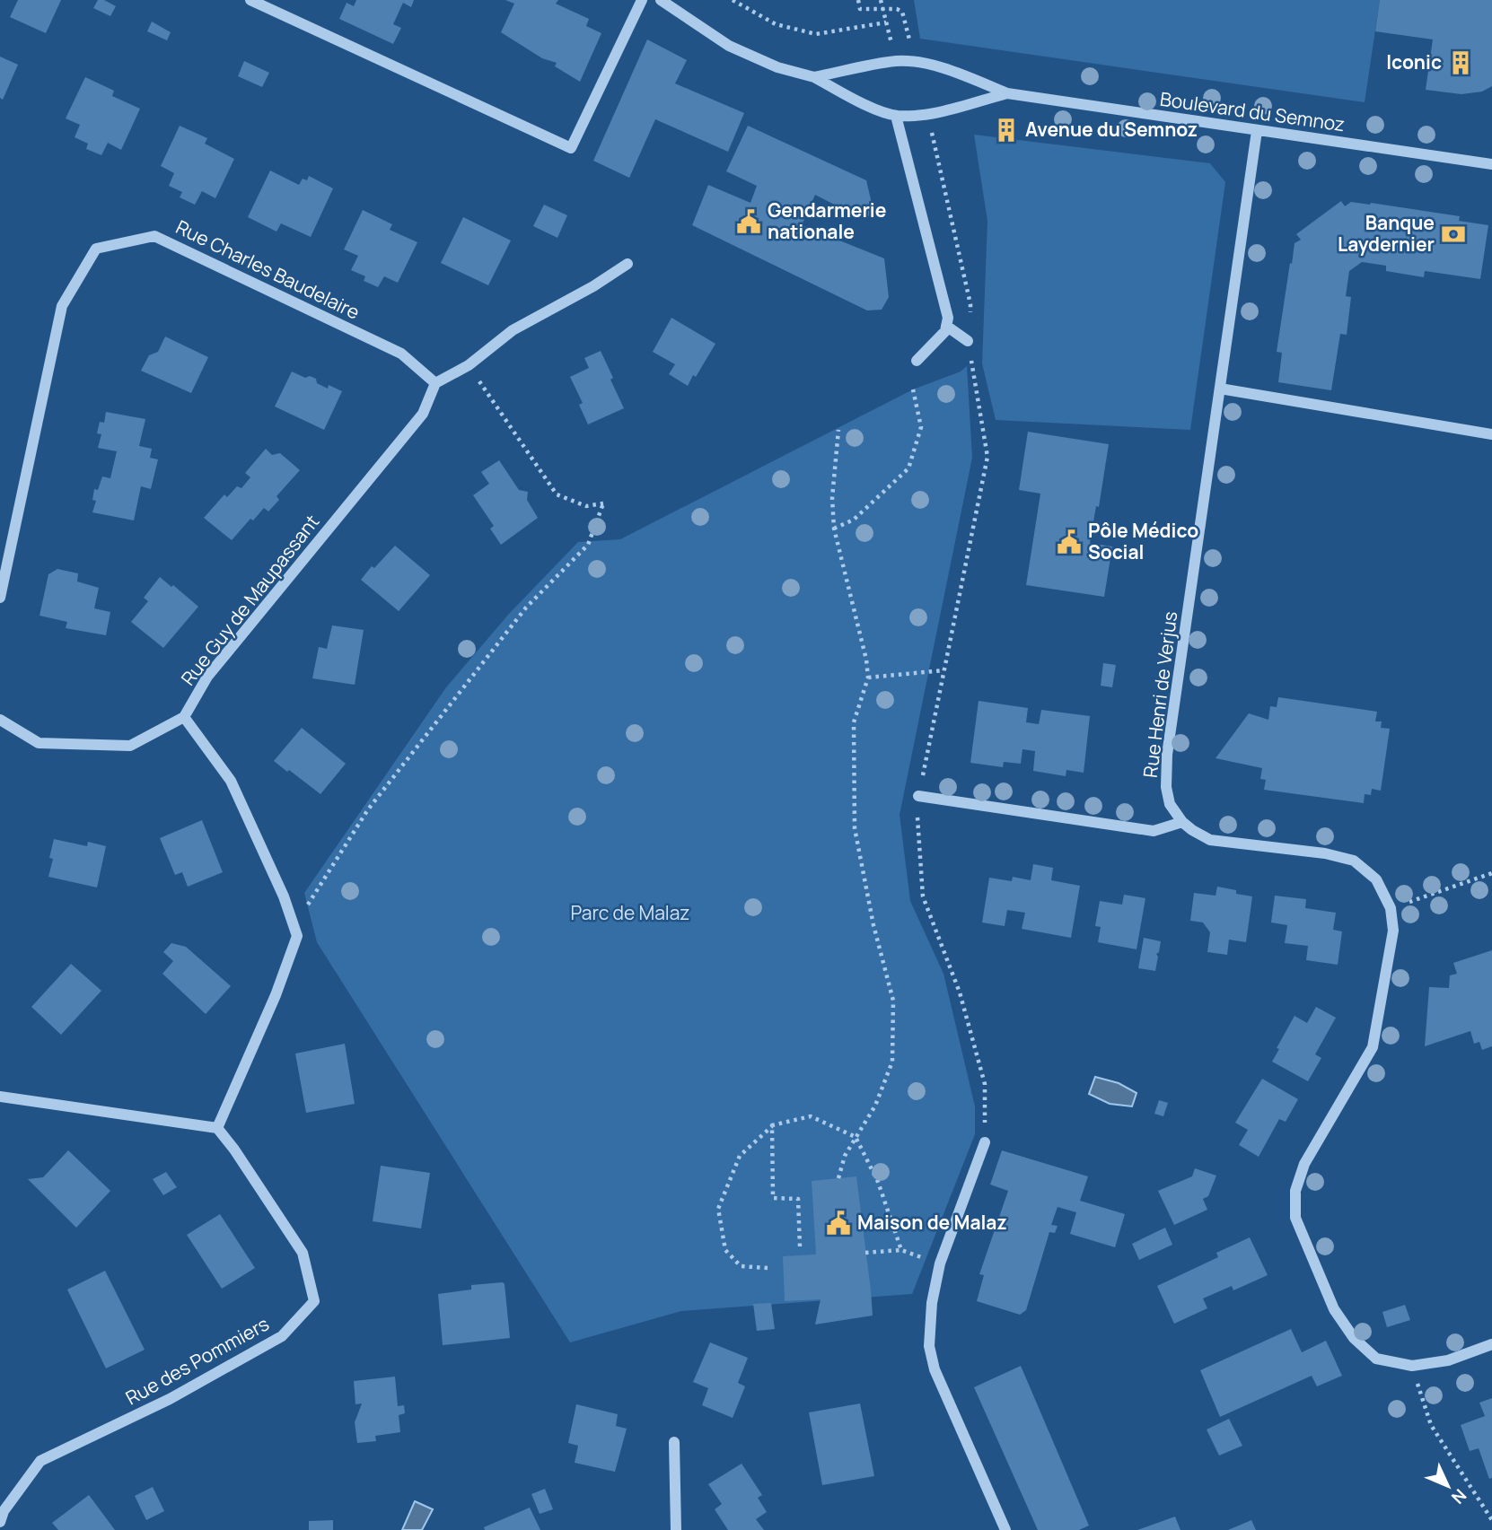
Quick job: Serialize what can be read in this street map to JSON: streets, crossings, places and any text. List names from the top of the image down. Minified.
{"streets":{"street":["Boulevard du Semnoz","Rue Charles Baudelaire","Rue Guy de Maupassant","Rue Henri de Verjus","Rue des Pommiers"]},"crossings":[["Boulevard du Semnoz","Rue Henri de Verjus"],["Rue Charles Baudelaire","Rue Guy de Maupassant"]],"parks":["Parc de Malaz"],"places":{"building":["Iconic","Avenue du Semnoz"],"public building":["Gendarmerie nationale","Pôle Médico Social","Maison de Malaz"],"bank":["Banque Laydernier"]},"north":"bottom right"}
